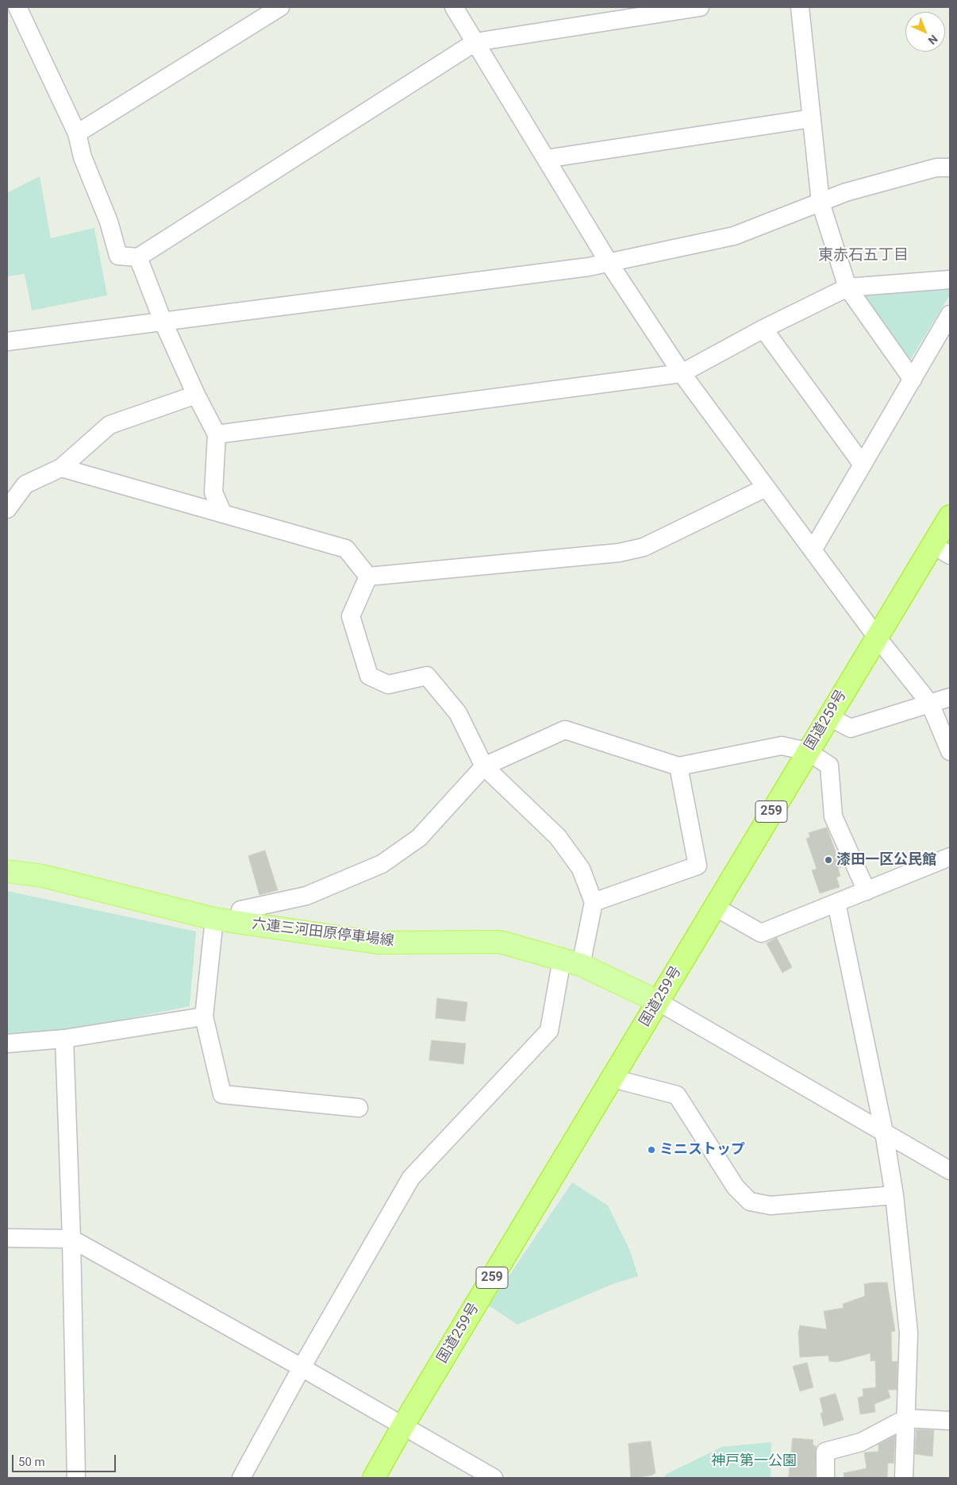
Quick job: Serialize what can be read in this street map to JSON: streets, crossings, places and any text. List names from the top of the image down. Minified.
{"streets":{"highway":["国道259号","259"],"main road":["六連三河田原停車場線"]},"crossings":[["国道259号","六連三河田原停車場線"]],"districts":["東赤石五丁目"],"parks":["神戸第一公園"],"places":["漆田一区公民館","ミニストップ"],"scale_bar":"50 m","north":"bottom right"}
